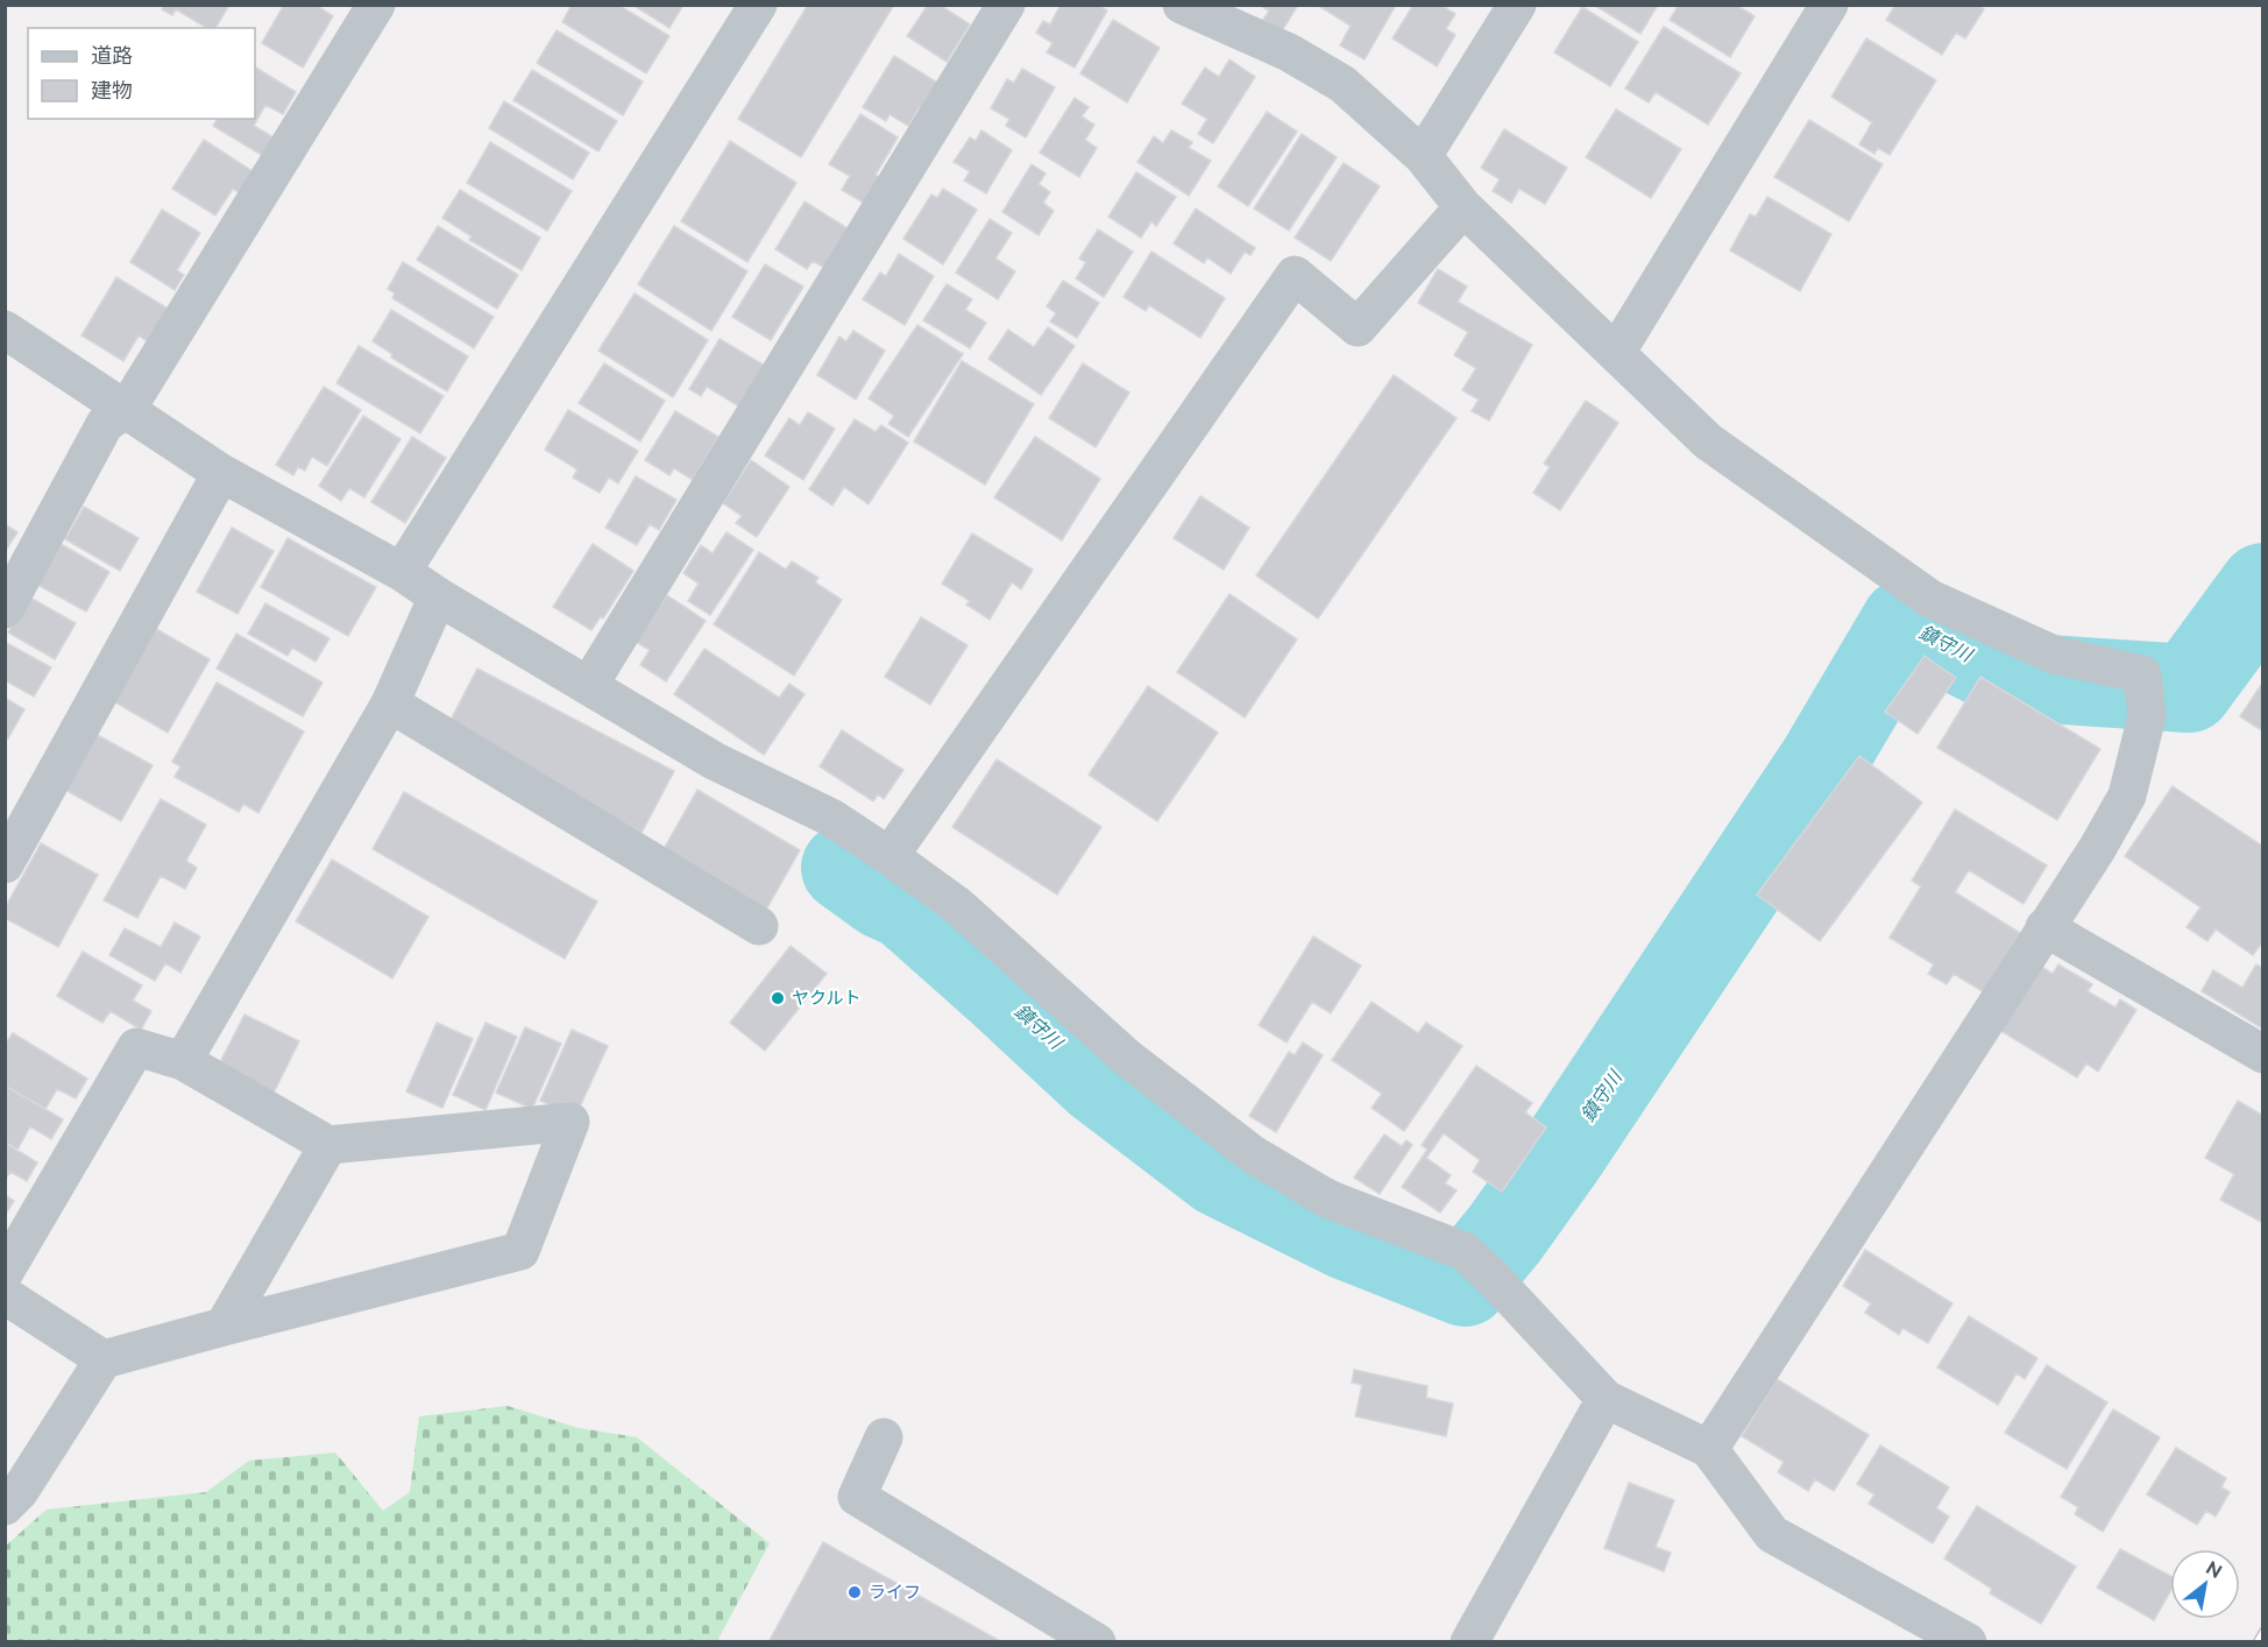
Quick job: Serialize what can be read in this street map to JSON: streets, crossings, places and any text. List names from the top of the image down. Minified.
{"water":["鎮守川"],"places":["ヤクルト","ライフ"],"legend":["道路","建物"],"north":"top right"}
